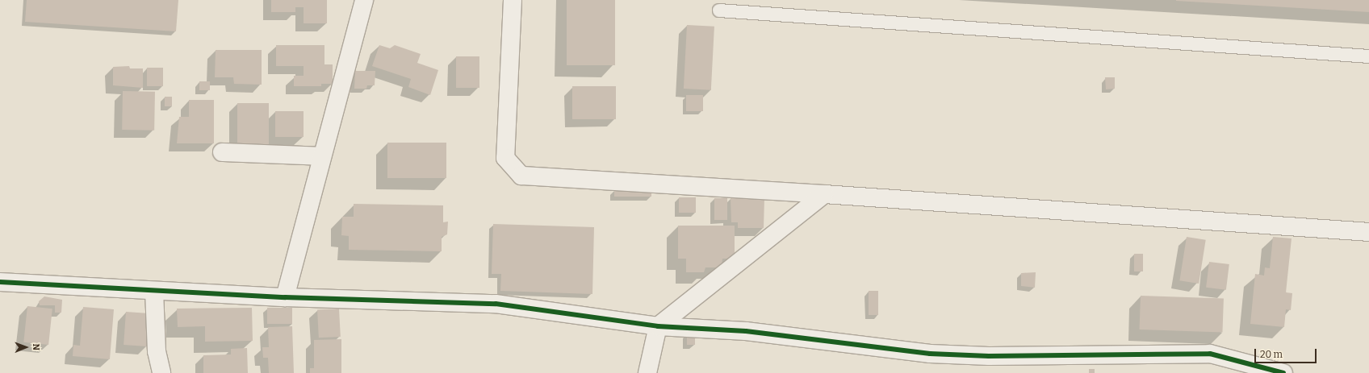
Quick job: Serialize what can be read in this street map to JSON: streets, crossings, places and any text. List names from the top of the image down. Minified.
{"scale_bar":"20 m","north":"right"}
